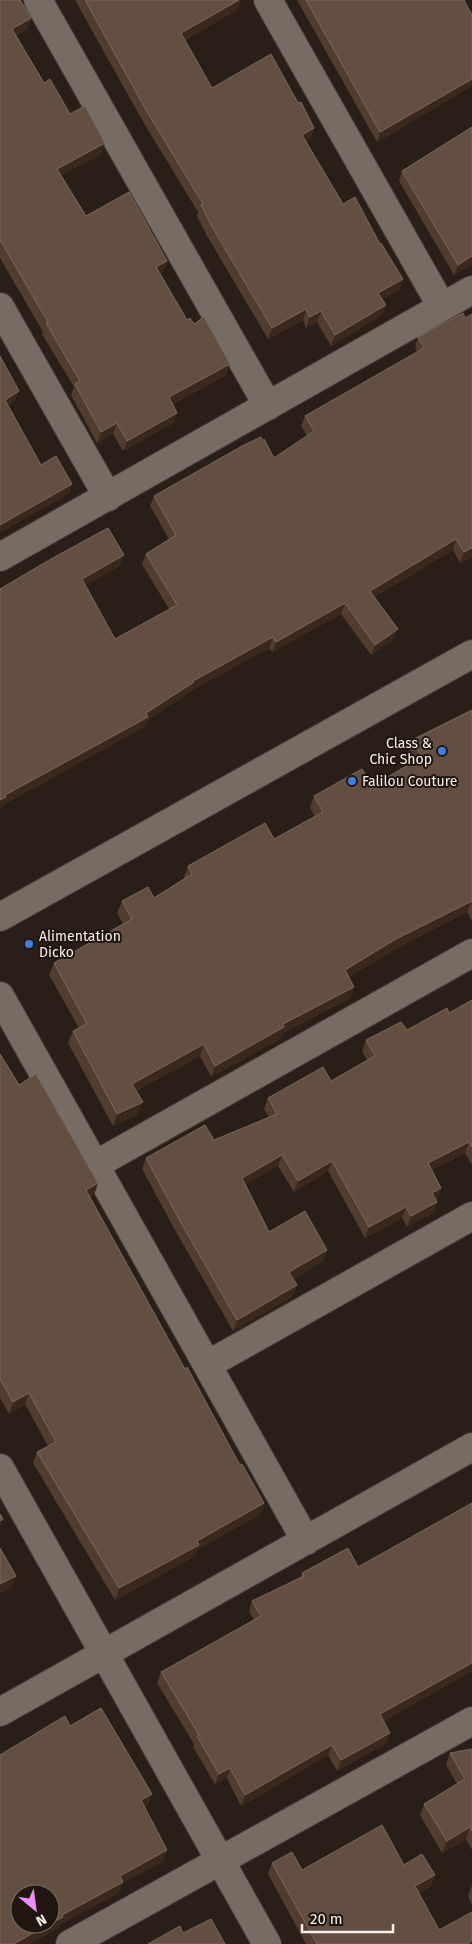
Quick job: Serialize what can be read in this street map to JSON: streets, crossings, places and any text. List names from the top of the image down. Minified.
{"places":["Class & Chic Shop","Falilou Couture","Alimentation Dicko"],"scale_bar":"20 m","north":"bottom right"}
